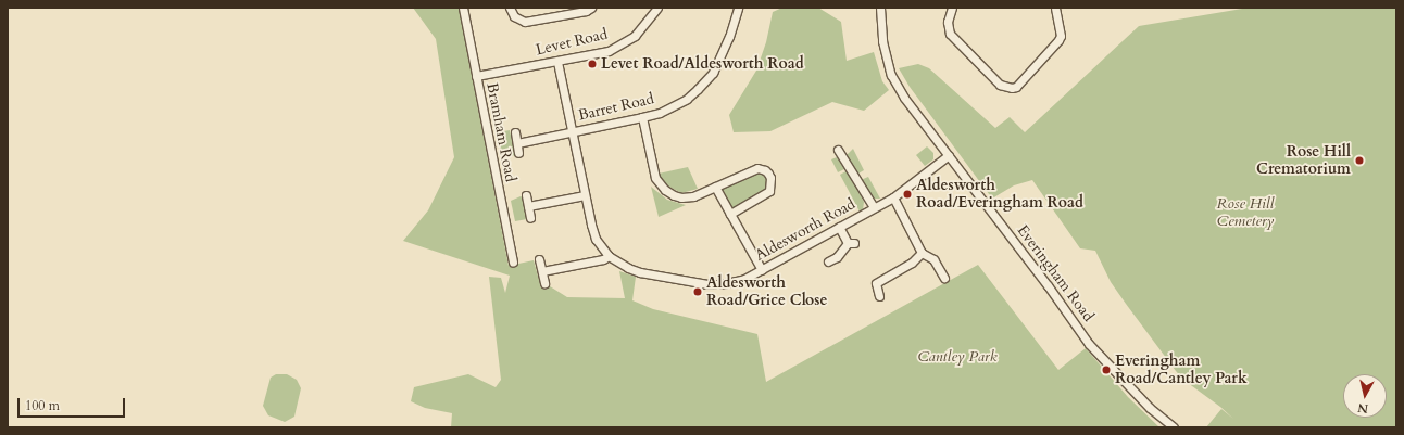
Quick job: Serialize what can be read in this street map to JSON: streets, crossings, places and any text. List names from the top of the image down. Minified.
{"streets":{"street":["Levet Road","Barret Road","Bramham Road","Aldesworth Road","Everingham Road"]},"crossings":[["Levet Road","Bramham Road"],["Levet Road","Aldesworth Road"],["Barret Road","Aldesworth Road"],["Aldesworth Road","Everingham Road"]],"parks":["Rose Hill Cemetery","Cantley Park"],"places":["Levet Road/Aldesworth Road","Rose Hill Crematorium","Aldesworth Road/Everingham Road","Aldesworth Road/Grice Close","Everingham Road/Cantley Park"],"scale_bar":"100 m","north":"bottom"}
